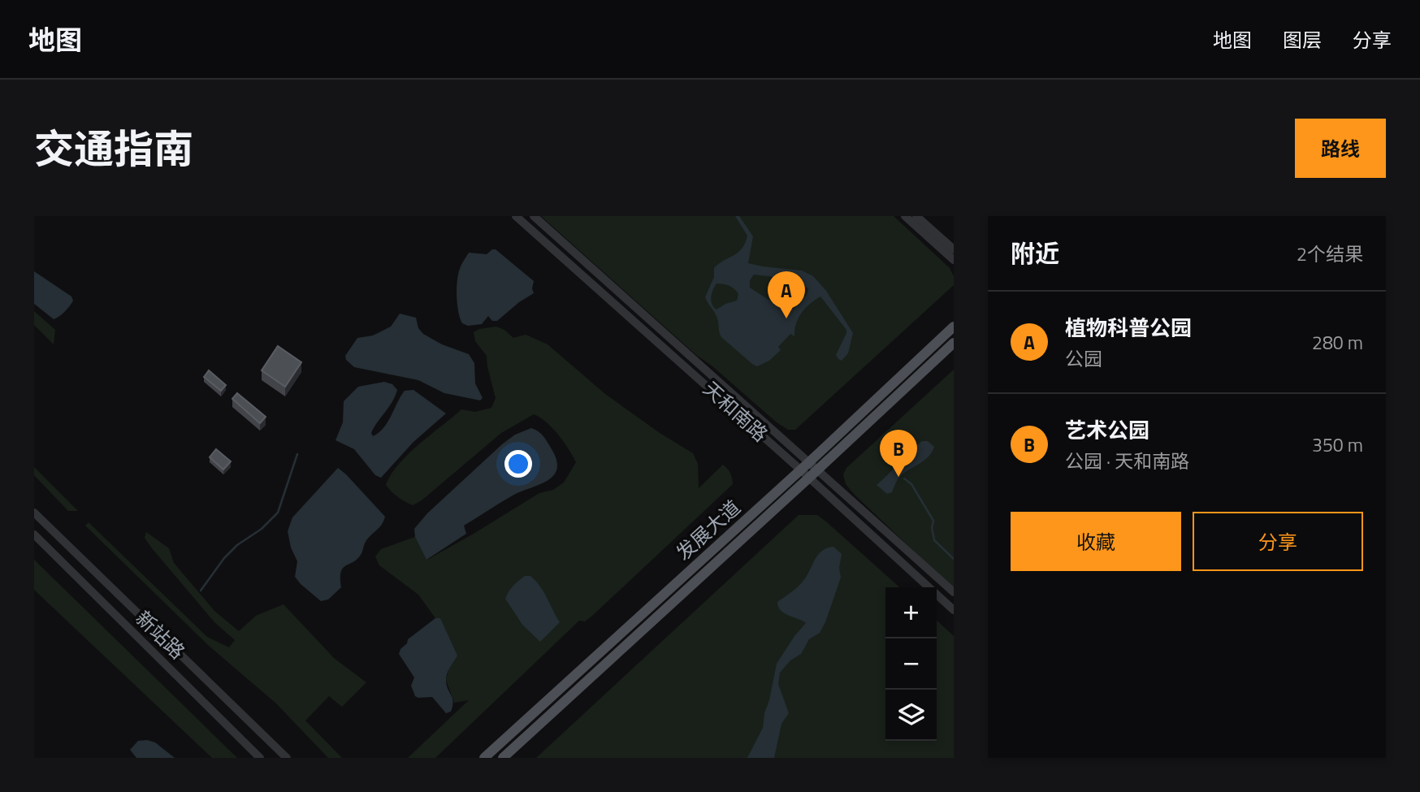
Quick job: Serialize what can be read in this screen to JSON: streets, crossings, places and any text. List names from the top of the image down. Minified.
{"streets":{"main road":["发展大道"],"street":["天和南路","新站路"]},"crossings":[["天和南路","发展大道"]],"page":{"header":"地图","nav":["地图","图层","分享"],"title":"交通指南","buttons":["路线",["收藏","分享"]],"heading":["附近","2个结果"],"pins":["A","B"],"list":[{"mark":"A","name":"植物科普公园","note":"公园","value":"280 m"},{"mark":"B","name":"艺术公园","note":"公园 · 天和南路","value":"350 m"}],"map_buttons":["+","−"]}}
